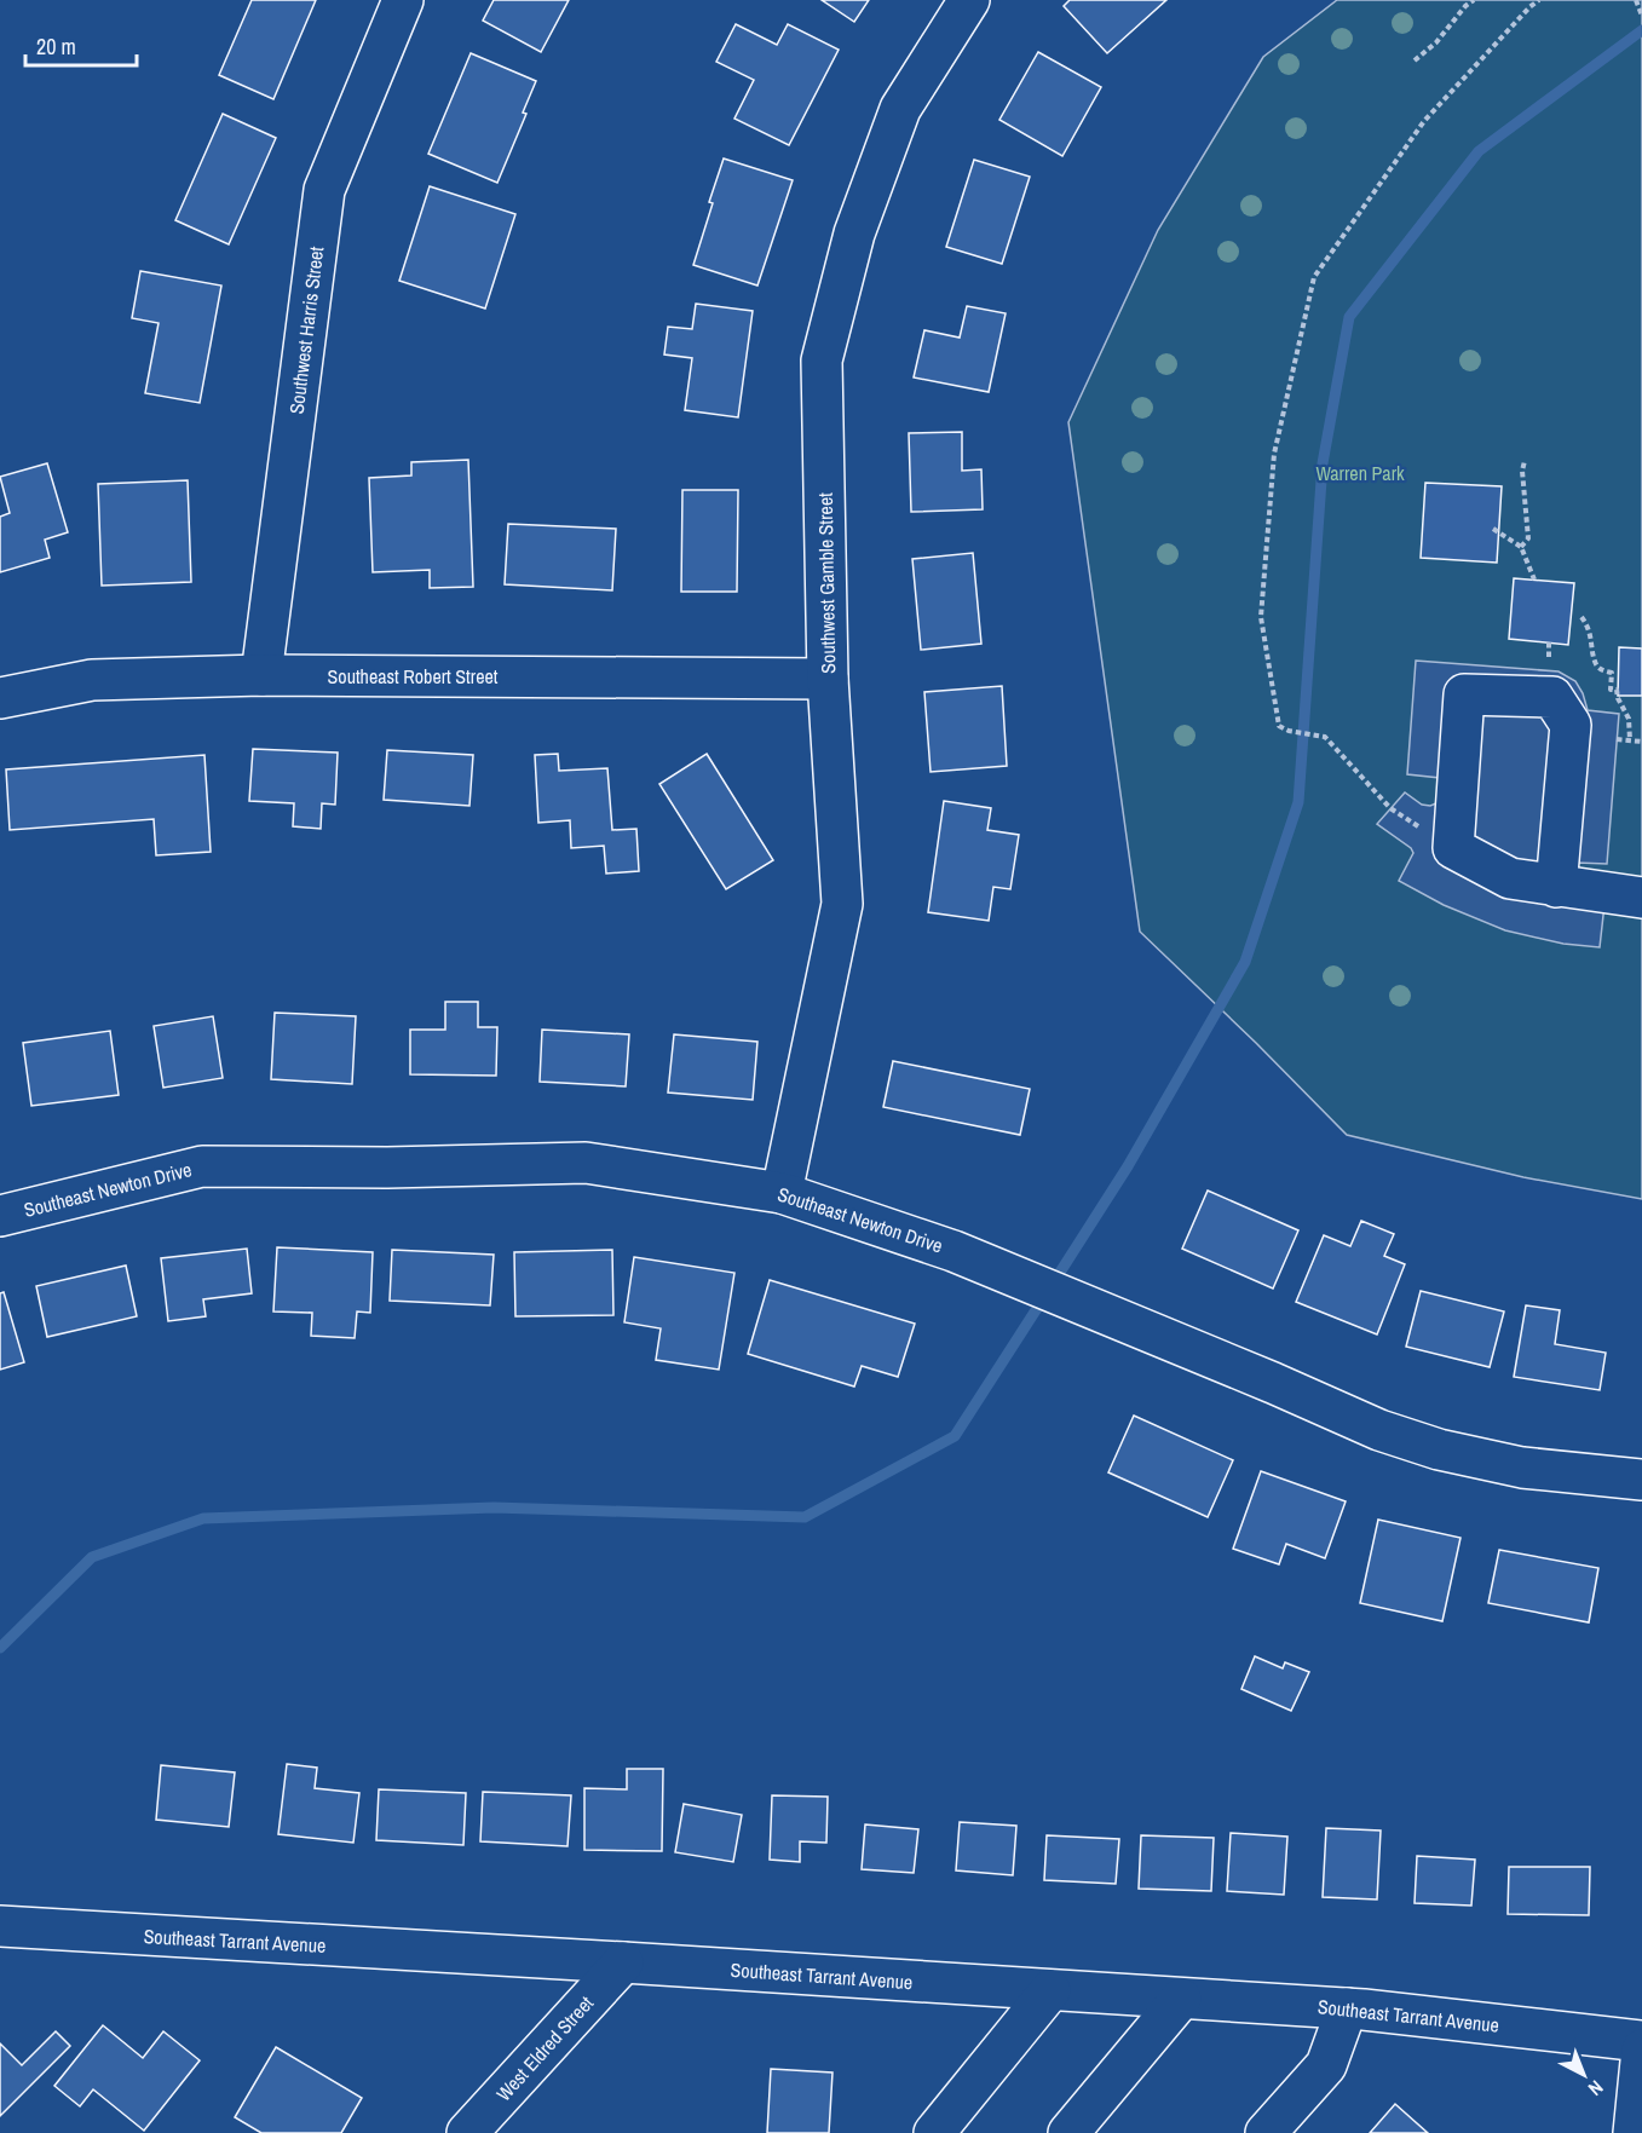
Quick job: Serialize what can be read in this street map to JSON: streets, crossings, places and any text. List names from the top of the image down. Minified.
{"streets":{"street":["Southwest Harris Street","Southwest Gamble Street","Southeast Robert Street","Southeast Newton Drive","Southeast Tarrant Avenue","West Eldred Street"]},"crossings":[["Southwest Harris Street","Southeast Robert Street"],["Southwest Gamble Street","Southeast Robert Street"],["Southwest Gamble Street","Southeast Newton Drive"],["Southeast Tarrant Avenue","West Eldred Street"]],"parks":["Warren Park"],"scale_bar":"20 m","north":"bottom right"}
